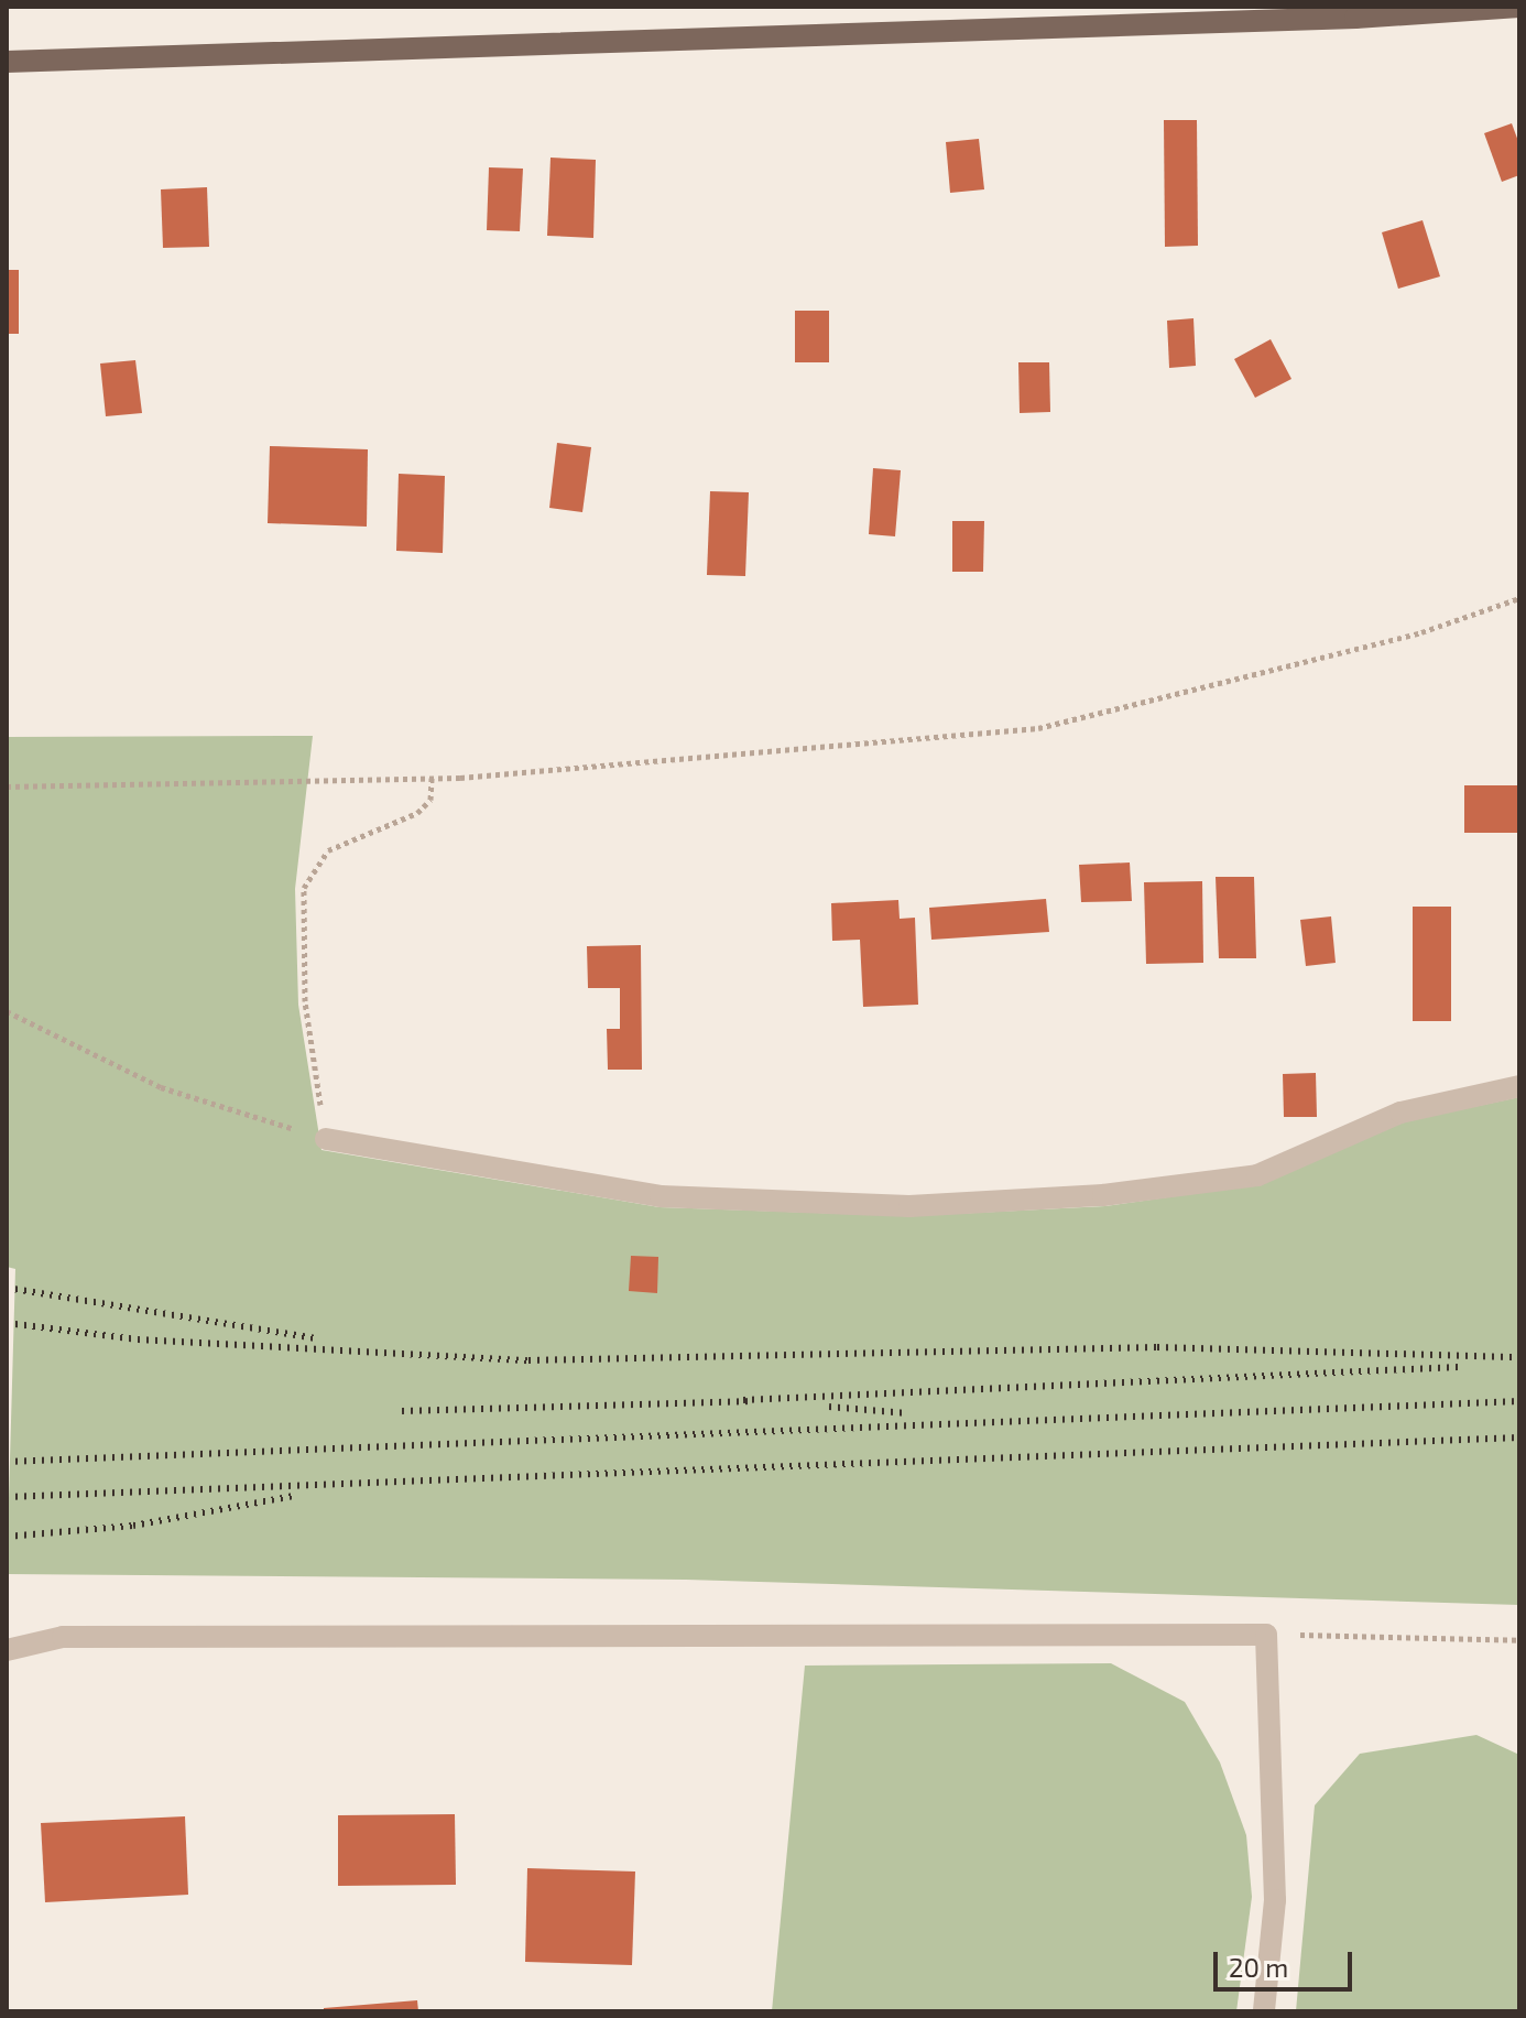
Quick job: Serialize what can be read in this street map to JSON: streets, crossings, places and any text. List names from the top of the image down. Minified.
{"scale_bar":"20 m"}
